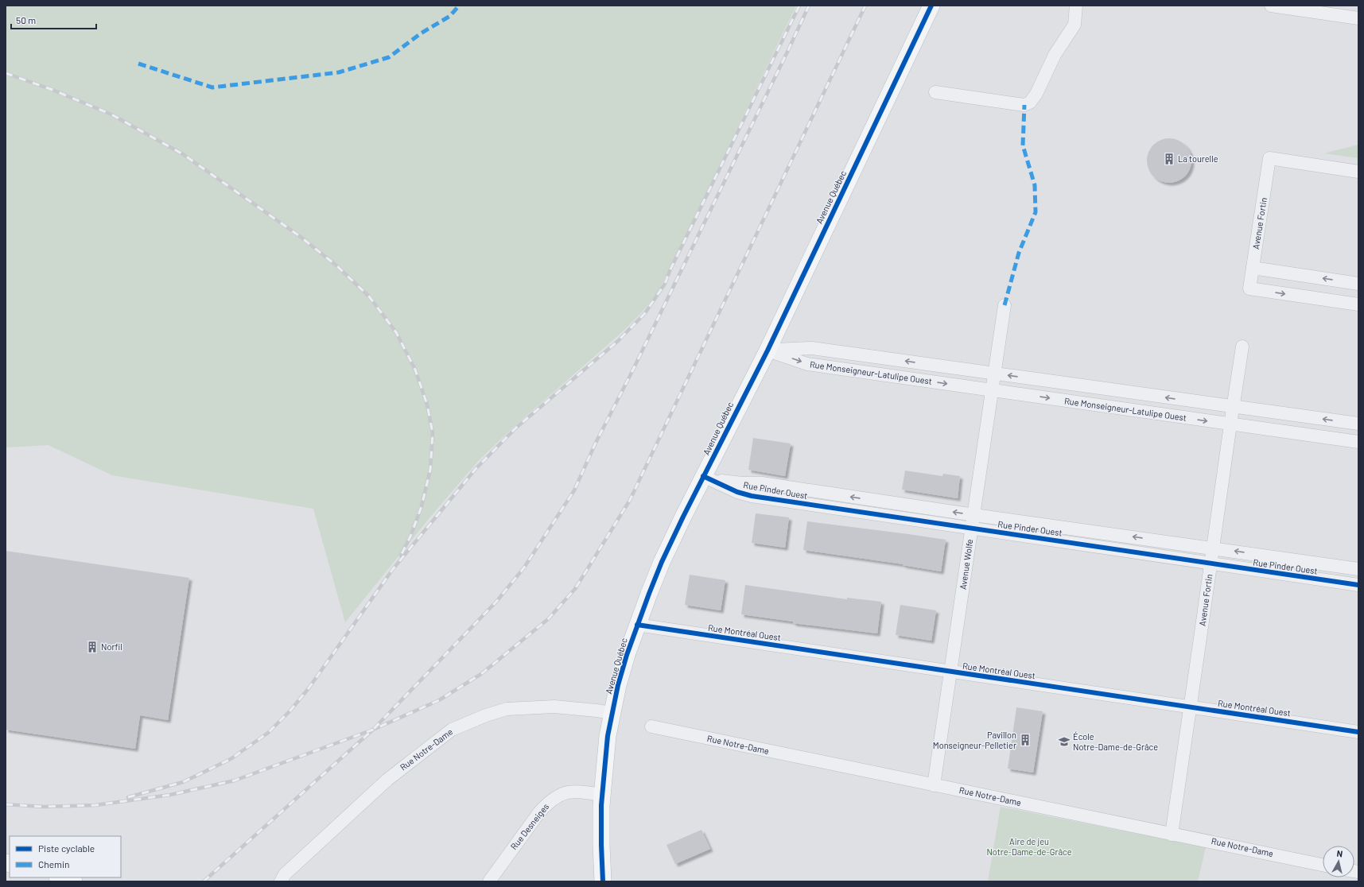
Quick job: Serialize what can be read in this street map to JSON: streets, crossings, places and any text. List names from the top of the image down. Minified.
{"streets":{"main road":["Avenue Québec"],"street":["Avenue Fortin","Rue Monseigneur-Latulipe Ouest","Rue Pinder Ouest","Avenue Wolfe","Rue Montréal Ouest","Rue Notre-Dame","Rue Desneiges"]},"crossings":[["Avenue Québec","Rue Monseigneur-Latulipe Ouest"],["Avenue Québec","Rue Pinder Ouest"],["Avenue Québec","Rue Montréal Ouest"],["Avenue Québec","Rue Notre-Dame"],["Avenue Québec","Rue Desneiges"],["Avenue Fortin","Rue Monseigneur-Latulipe Ouest"],["Avenue Fortin","Rue Pinder Ouest"],["Avenue Fortin","Rue Montréal Ouest"],["Avenue Fortin","Rue Notre-Dame"],["Rue Monseigneur-Latulipe Ouest","Avenue Wolfe"],["Rue Pinder Ouest","Avenue Wolfe"],["Avenue Wolfe","Rue Montréal Ouest"],["Avenue Wolfe","Rue Notre-Dame"]],"parks":["Aire de jeu Notre-Dame-de-Grâce"],"places":{"building":["La tourelle","Norfil","Pavillon Monseigneur-Pelletier"],"school or university":["École Notre-Dame-de-Grâce"]},"legend":["Piste cyclable","Chemin"],"scale_bar":"50 m","north":"top"}
